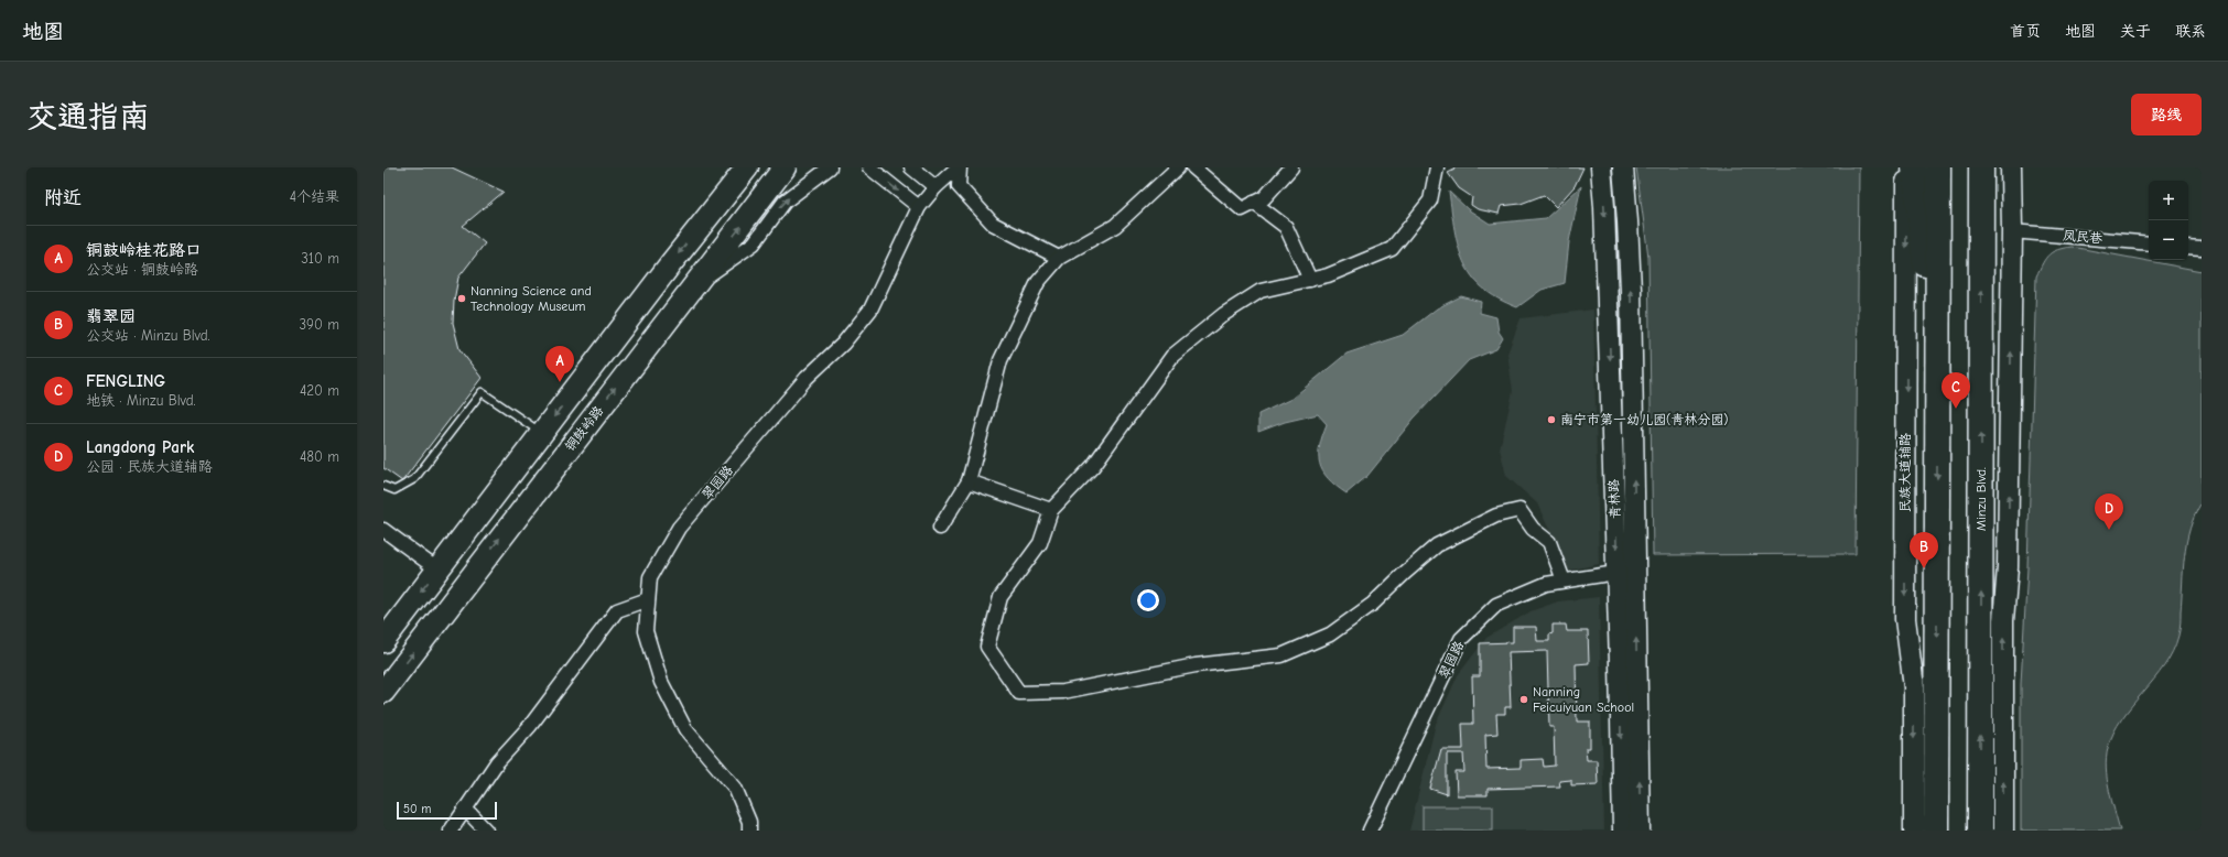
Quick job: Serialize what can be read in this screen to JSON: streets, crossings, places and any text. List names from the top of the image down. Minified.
{"streets":{"highway":["Minzu Blvd."],"main road":["铜鼓岭路","民族大道辅路","青林路"],"street":["凤民巷","翠园路"]},"crossings":[["翠园路","青林路"]],"places":["Nanning Science and Technology Museum","南宁市第一幼儿园(青林分园)","Nanning Feicuiyuan School"],"scale_bar":"50 m","page":{"header":"地图","nav":["首页","地图","关于","联系"],"buttons":"路线","title":"交通指南","heading":["附近","4个结果"],"map_buttons":["+","−"],"list":[{"mark":"A","name":"铜鼓岭桂花路口","note":"公交站 · 铜鼓岭路","value":"310 m"},{"mark":"B","name":"翡翠园","note":"公交站 · Minzu Blvd.","value":"390 m"},{"mark":"C","name":"FENGLING","note":"地铁 · Minzu Blvd.","value":"420 m"},{"mark":"D","name":"Langdong Park","note":"公园 · 民族大道辅路","value":"480 m"}],"pins":["A","C","D","B"],"scale":"50 m"}}
